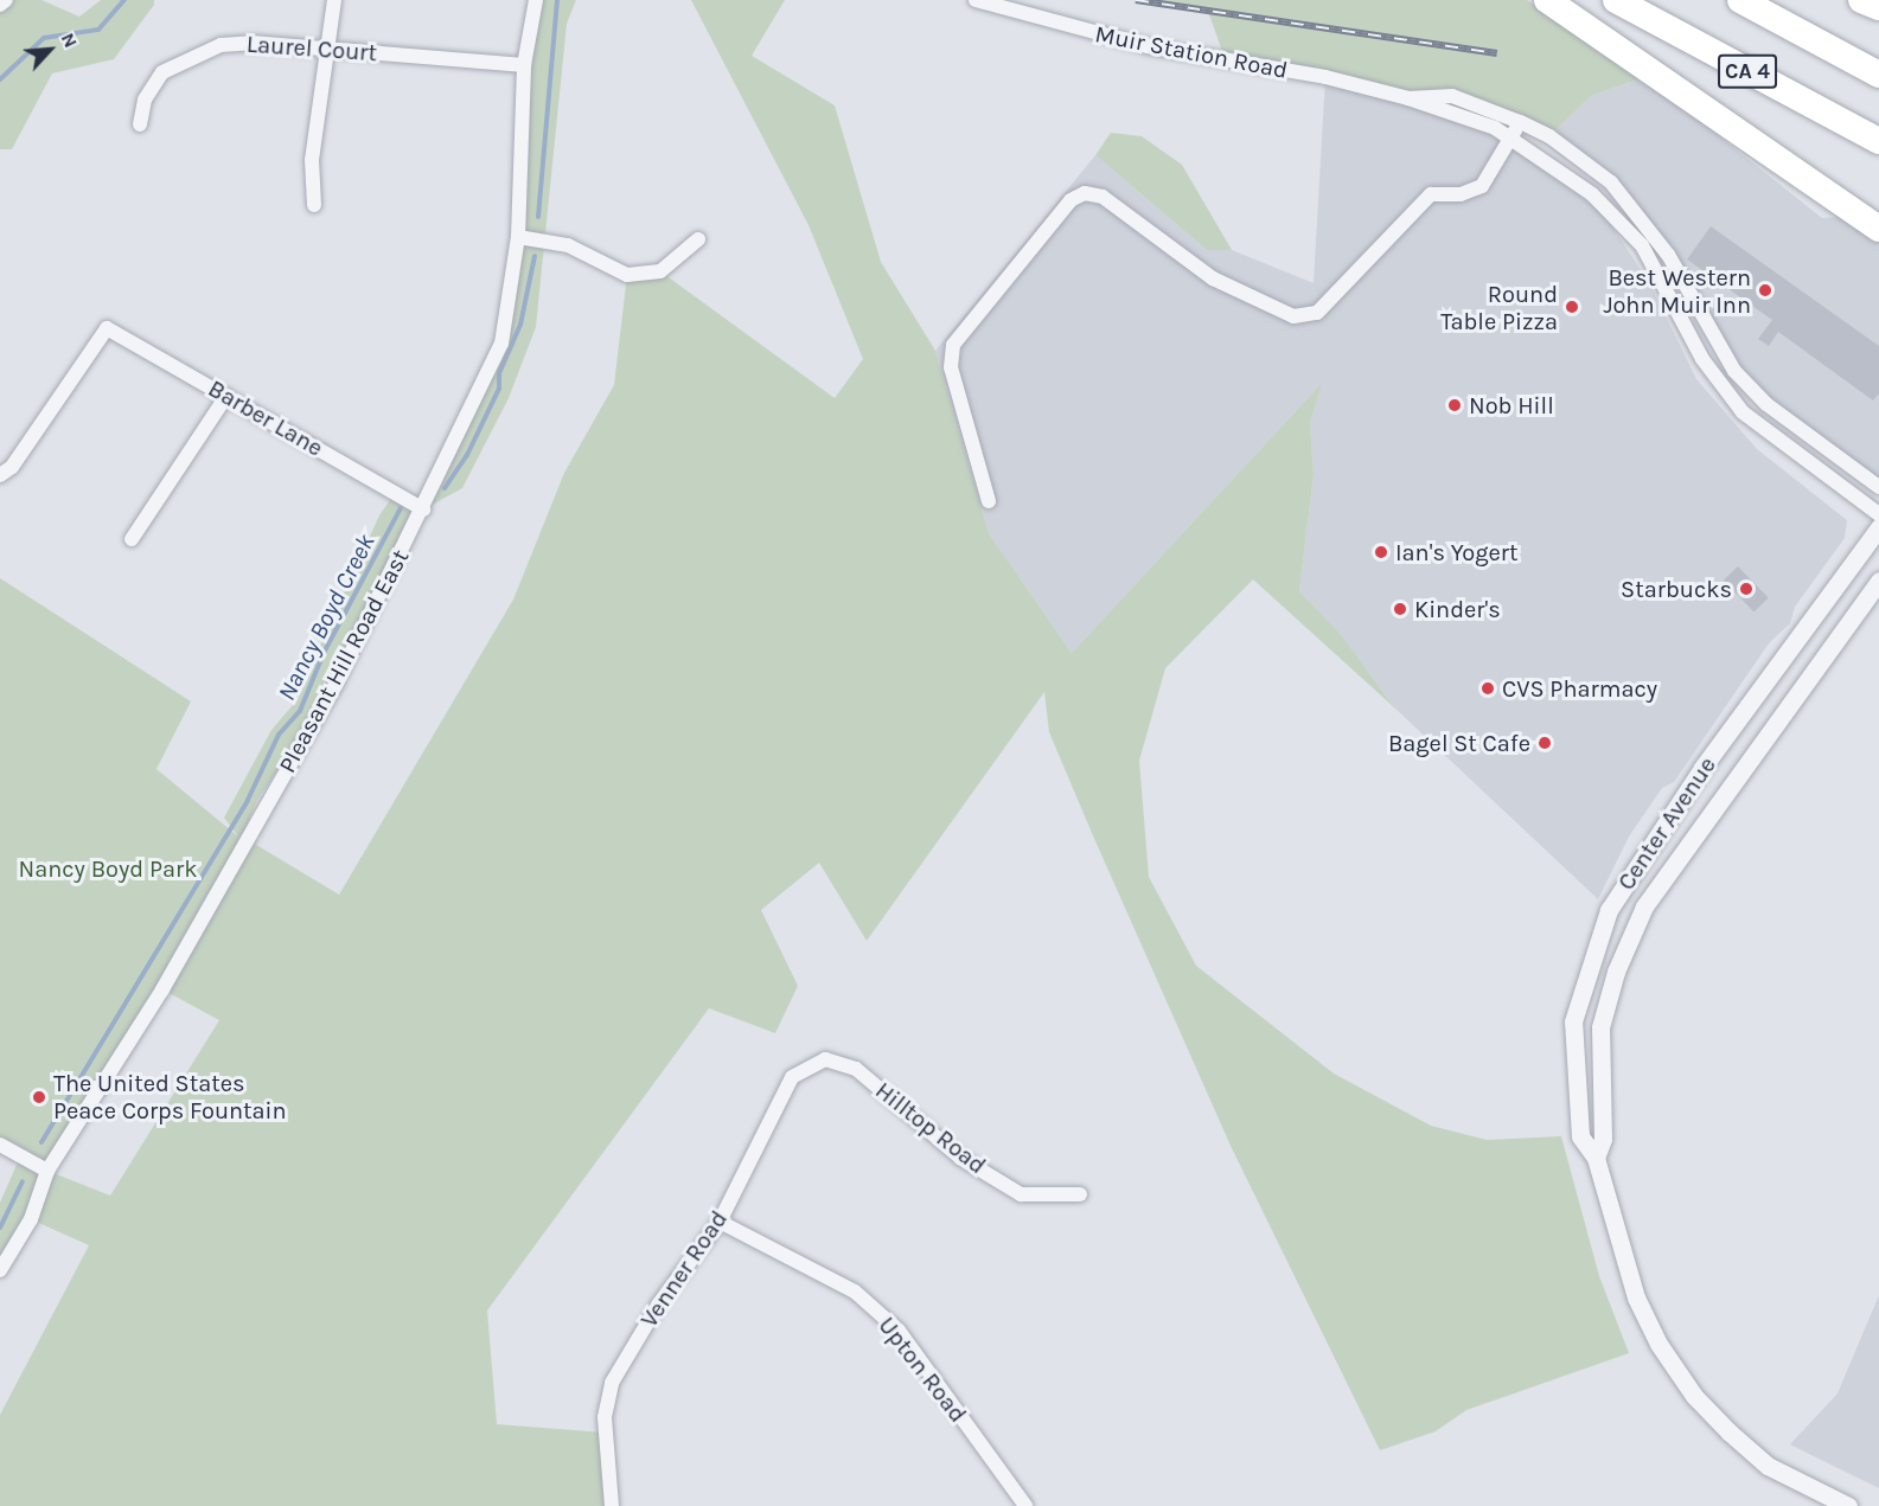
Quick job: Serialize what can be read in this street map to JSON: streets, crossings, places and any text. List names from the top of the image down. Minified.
{"streets":{"highway":["CA 4"],"street":["Laurel Court","Muir Station Road","Barber Lane","Pleasant Hill Road East","Center Avenue","Hilltop Road","Venner Road","Upton Road"]},"crossings":[["Laurel Court","Pleasant Hill Road East"],["Barber Lane","Pleasant Hill Road East"],["Hilltop Road","Venner Road"],["Venner Road","Upton Road"]],"water":["Nancy Boyd Creek"],"parks":["Nancy Boyd Park"],"places":["Best Western John Muir Inn","Round Table Pizza","Nob Hill","Ian's Yogert","Starbucks","Kinder's","CVS Pharmacy","Bagel St Cafe","The United States Peace Corps Fountain"],"north":"top right"}
